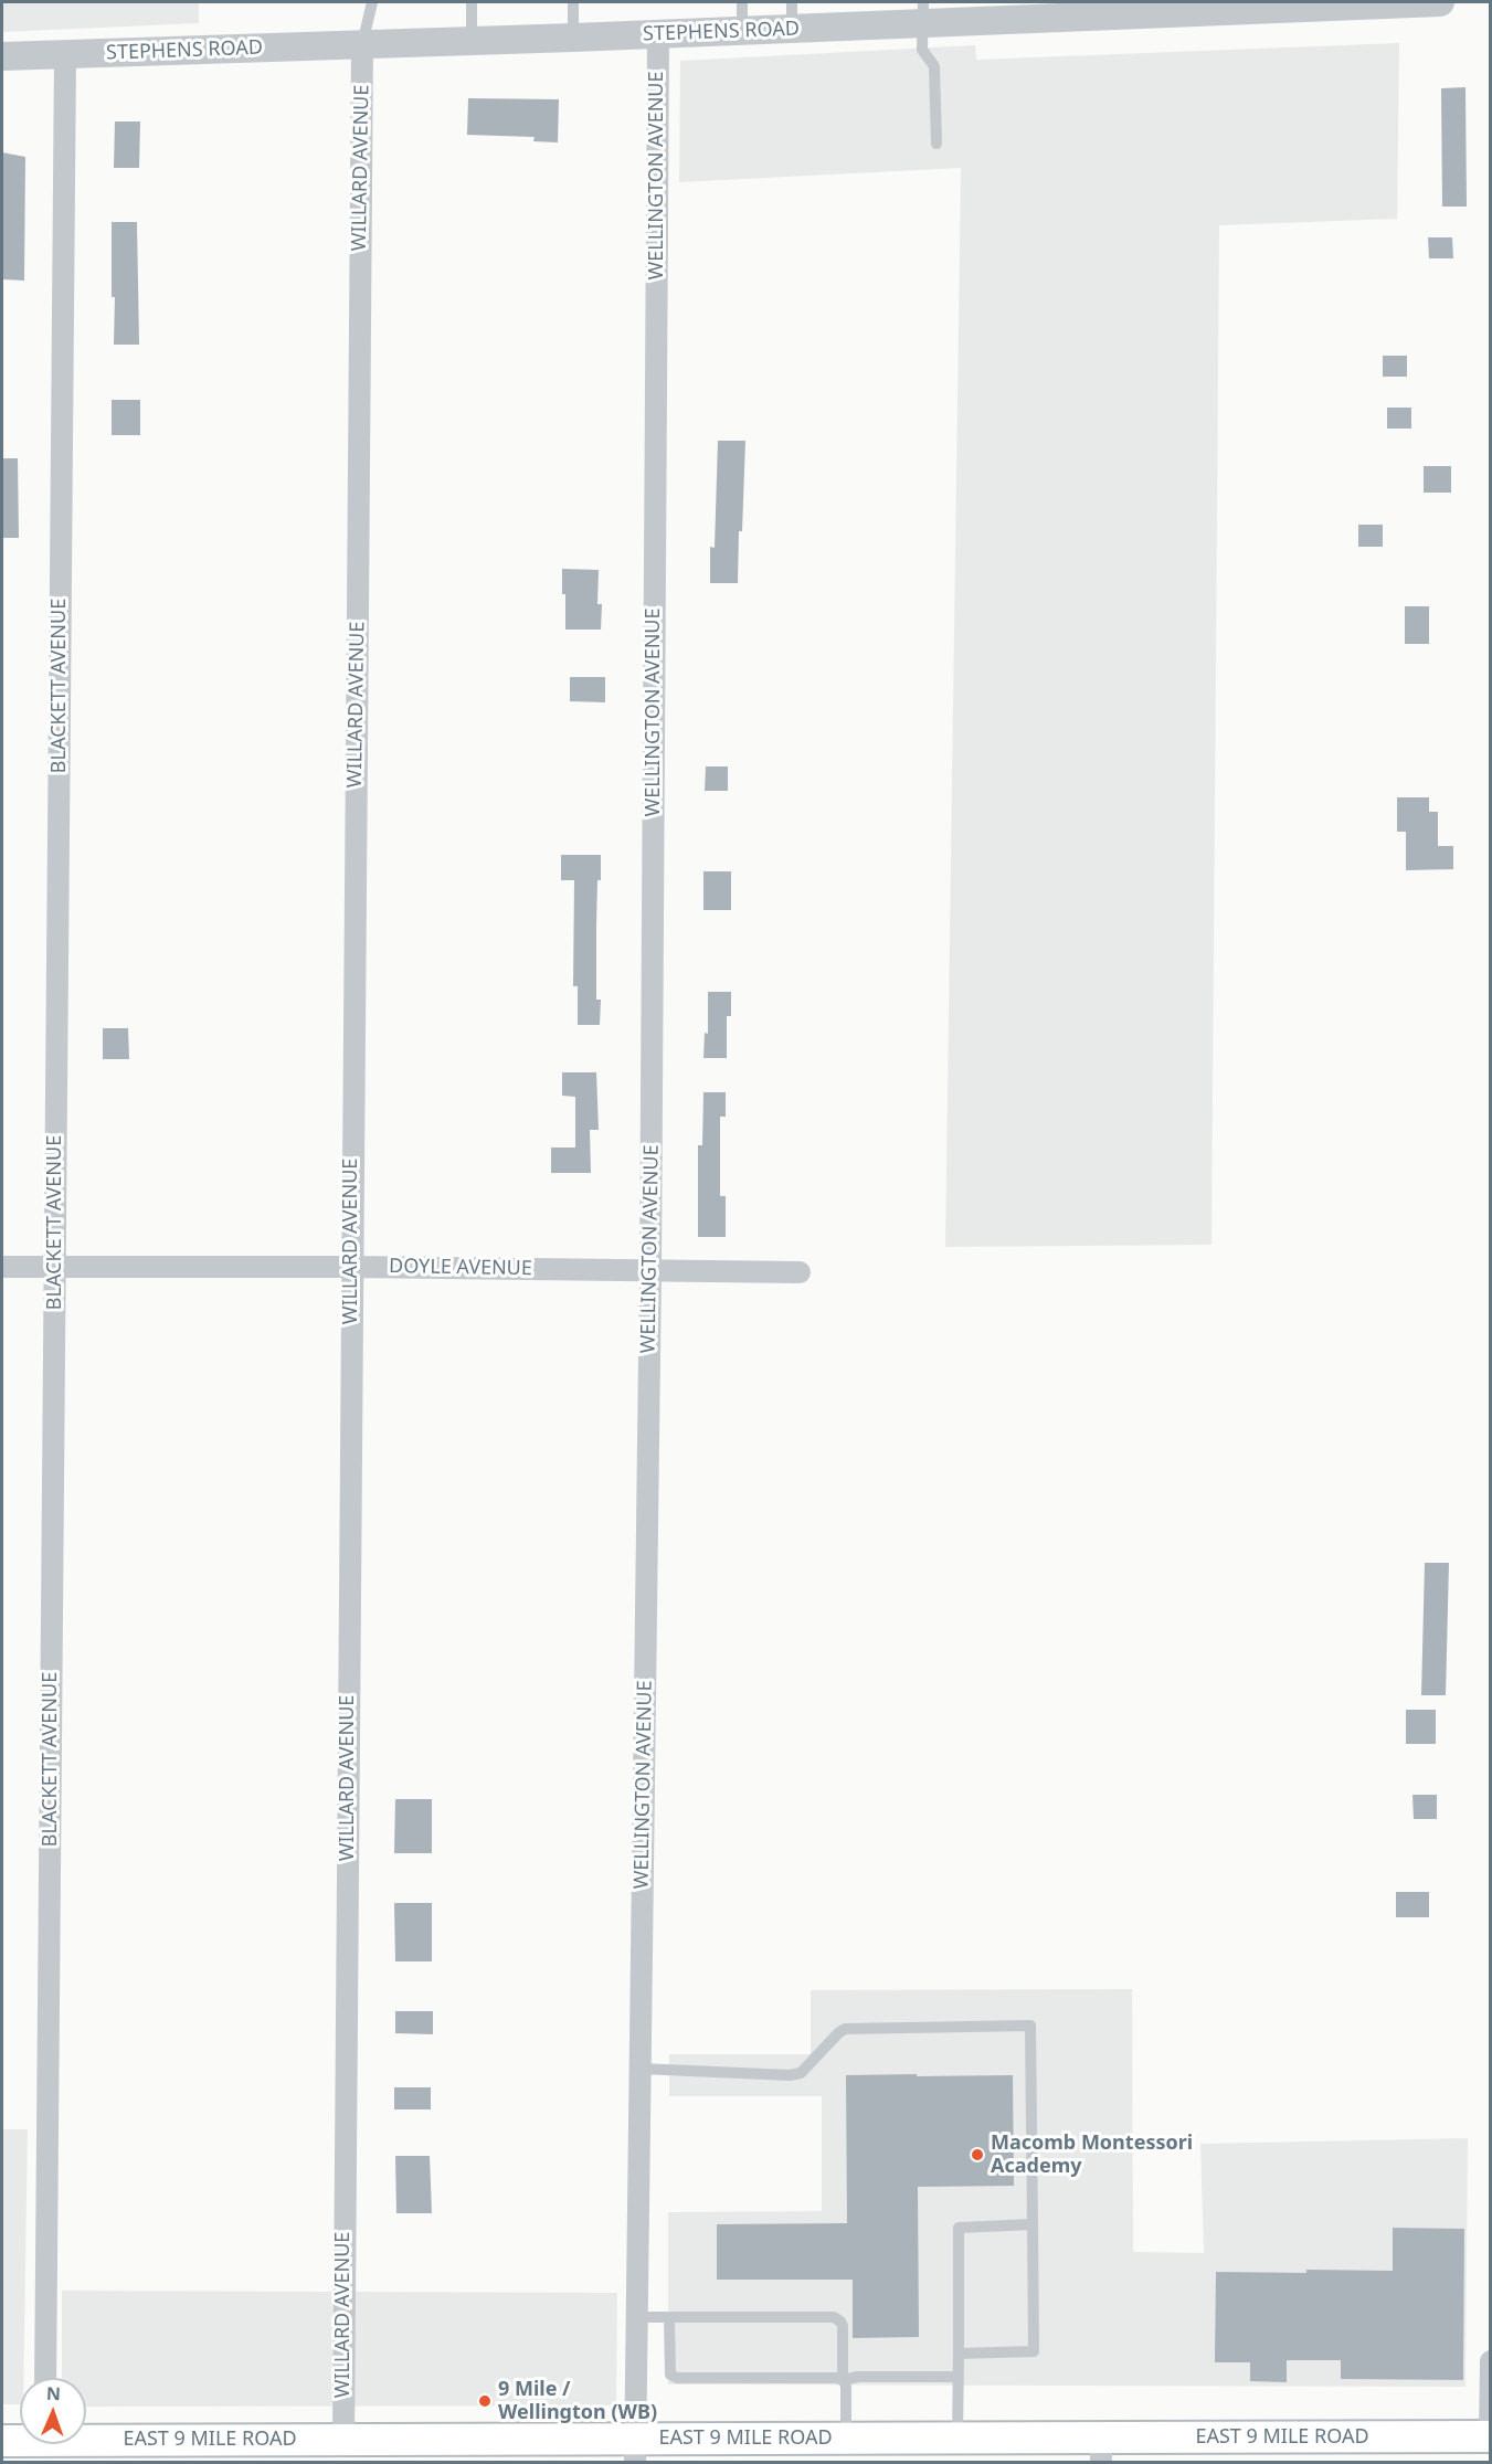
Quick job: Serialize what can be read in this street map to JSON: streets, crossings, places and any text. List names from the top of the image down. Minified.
{"streets":{"main road":["EAST 9 MILE ROAD"],"street":["STEPHENS ROAD","WILLARD AVENUE","WELLINGTON AVENUE","BLACKETT AVENUE","DOYLE AVENUE"]},"crossings":[["STEPHENS ROAD","WILLARD AVENUE"],["STEPHENS ROAD","WELLINGTON AVENUE"],["STEPHENS ROAD","BLACKETT AVENUE"],["WILLARD AVENUE","DOYLE AVENUE"],["WILLARD AVENUE","EAST 9 MILE ROAD"],["WELLINGTON AVENUE","DOYLE AVENUE"],["WELLINGTON AVENUE","EAST 9 MILE ROAD"],["BLACKETT AVENUE","DOYLE AVENUE"]],"places":["Macomb Montessori Academy","9 Mile / Wellington (WB)"],"north":"top"}
